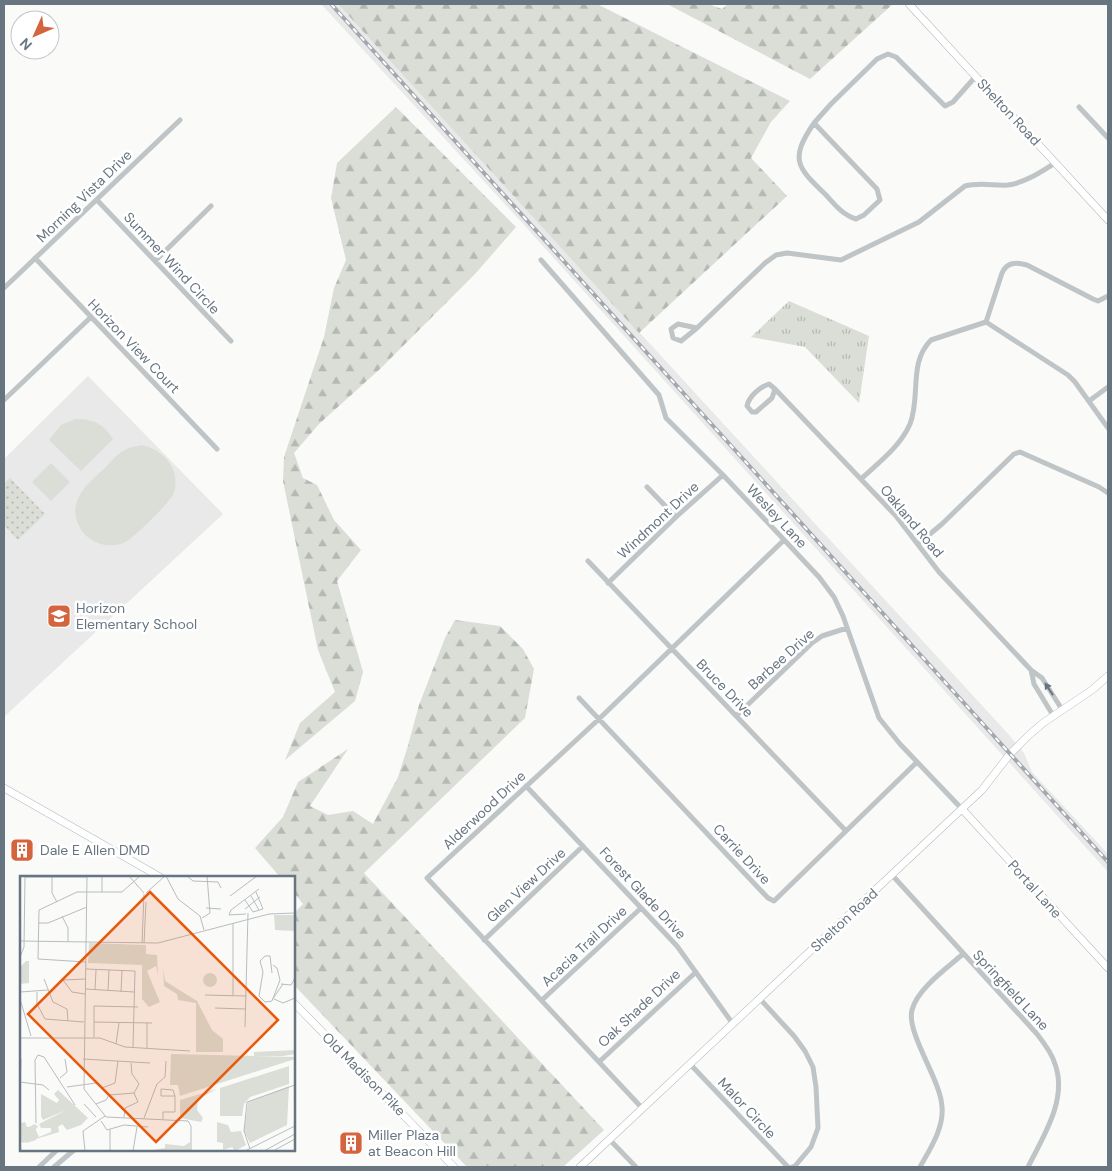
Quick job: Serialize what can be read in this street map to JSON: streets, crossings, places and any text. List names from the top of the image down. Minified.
{"streets":{"street":["Shelton Road","Morning Vista Drive","Summer Wind Circle","Horizon View Court","Wesley Lane","Windmont Drive","Oakland Road","Barbee Drive","Bruce Drive","Alderwood Drive","Carrie Drive","Glen View Drive","Portal Lane","Forest Glade Drive","Acacia Trail Drive","Springfield Lane","Oak Shade Drive","Old Madison Pike","Malor Circle"]},"crossings":[["Shelton Road","Wesley Lane"],["Shelton Road","Oakland Road"],["Shelton Road","Alderwood Drive"],["Shelton Road","Portal Lane"],["Shelton Road","Forest Glade Drive"],["Shelton Road","Springfield Lane"],["Shelton Road","Malor Circle"],["Morning Vista Drive","Summer Wind Circle"],["Morning Vista Drive","Horizon View Court"],["Wesley Lane","Windmont Drive"],["Wesley Lane","Barbee Drive"],["Wesley Lane","Alderwood Drive"],["Wesley Lane","Carrie Drive"],["Wesley Lane","Portal Lane"],["Windmont Drive","Bruce Drive"],["Barbee Drive","Bruce Drive"],["Bruce Drive","Alderwood Drive"],["Bruce Drive","Carrie Drive"],["Alderwood Drive","Carrie Drive"],["Alderwood Drive","Glen View Drive"],["Alderwood Drive","Forest Glade Drive"],["Alderwood Drive","Acacia Trail Drive"],["Alderwood Drive","Oak Shade Drive"],["Glen View Drive","Forest Glade Drive"],["Forest Glade Drive","Acacia Trail Drive"],["Forest Glade Drive","Oak Shade Drive"]],"places":{"school or university":["Horizon Elementary School"],"building":["Dale E Allen DMD","Miller Plaza at Beacon Hill"]},"north":"bottom left"}
